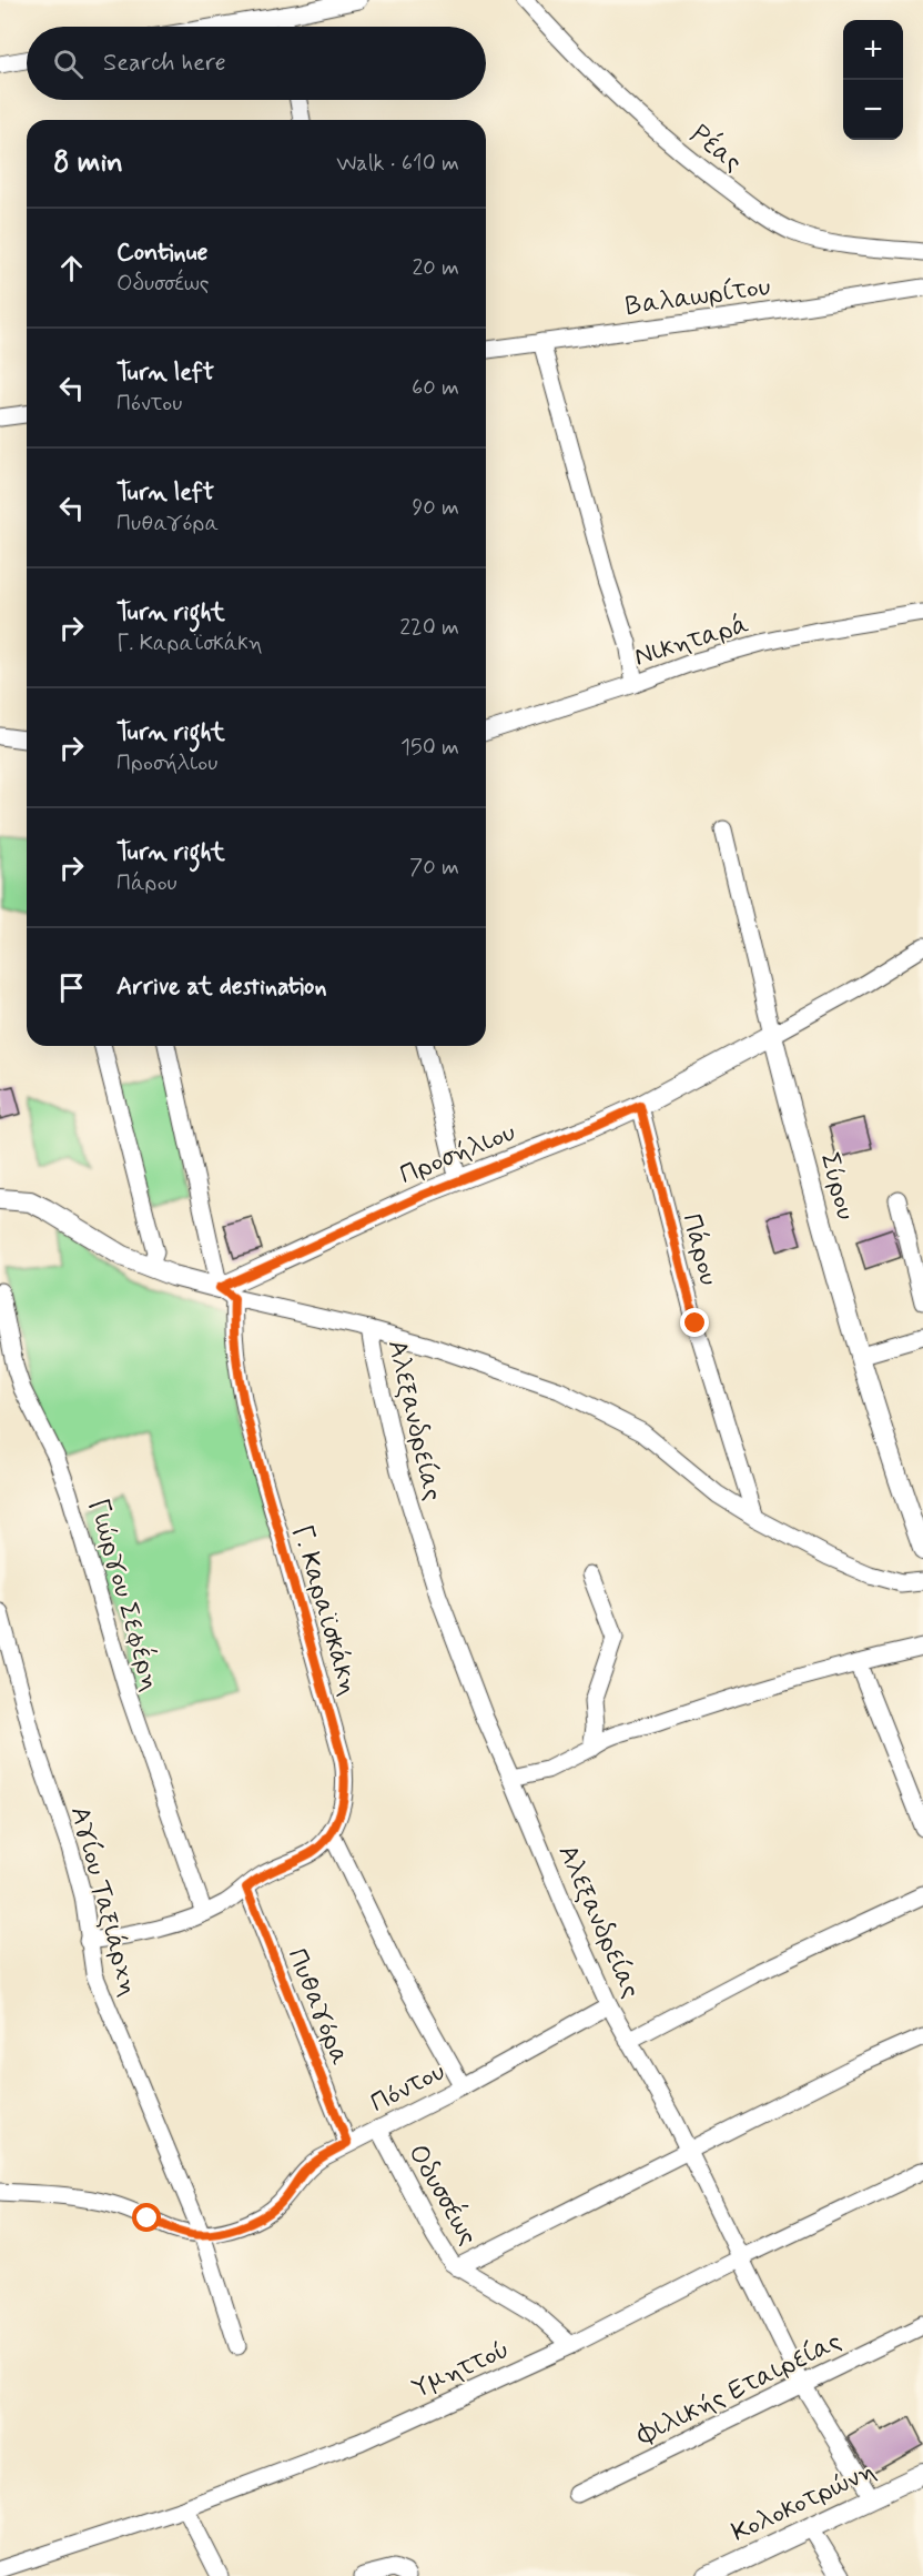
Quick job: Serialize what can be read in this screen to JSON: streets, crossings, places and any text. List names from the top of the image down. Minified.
{"streets":{"street":["Ρέας","Βαλαωρίτου","Νικηταρά","Προσήλιου","Σύρου","Πάρου","Αλεξανδρείας","Γιώργου Σεφέρη","Γ. Καραϊσκάκη","Αγίου Ταξιάρχη","Πυθαγόρα","Πόντου","Οδυσσέως","Υμηττού","Φιλικής Εταιρείας","Κολοκοτρώνη"]},"crossings":[["Προσήλιου","Σύρου"],["Προσήλιου","Πάρου"],["Προσήλιου","Γ. Καραϊσκάκη"],["Αλεξανδρείας","Πόντου"],["Αλεξανδρείας","Υμηττού"],["Αλεξανδρείας","Φιλικής Εταιρείας"],["Αλεξανδρείας","Κολοκοτρώνη"],["Γιώργου Σεφέρη","Γ. Καραϊσκάκη"],["Γ. Καραϊσκάκη","Αγίου Ταξιάρχη"],["Γ. Καραϊσκάκη","Πυθαγόρα"],["Αγίου Ταξιάρχη","Πόντου"],["Πυθαγόρα","Πόντου"],["Πόντου","Οδυσσέως"],["Οδυσσέως","Υμηττού"]],"page":{"map_buttons":["+","−"],"search":"Search here","heading":["8 min","Walk · 610 m"],"list":[["Continue","Οδυσσέως","20 m"],["Turn left","Πόντου","60 m"],["Turn left","Πυθαγόρα","90 m"],["Turn right","Γ. Καραϊσκάκη","220 m"],["Turn right","Προσήλιου","150 m"],["Turn right","Πάρου","70 m"],"Arrive at destination"]}}
